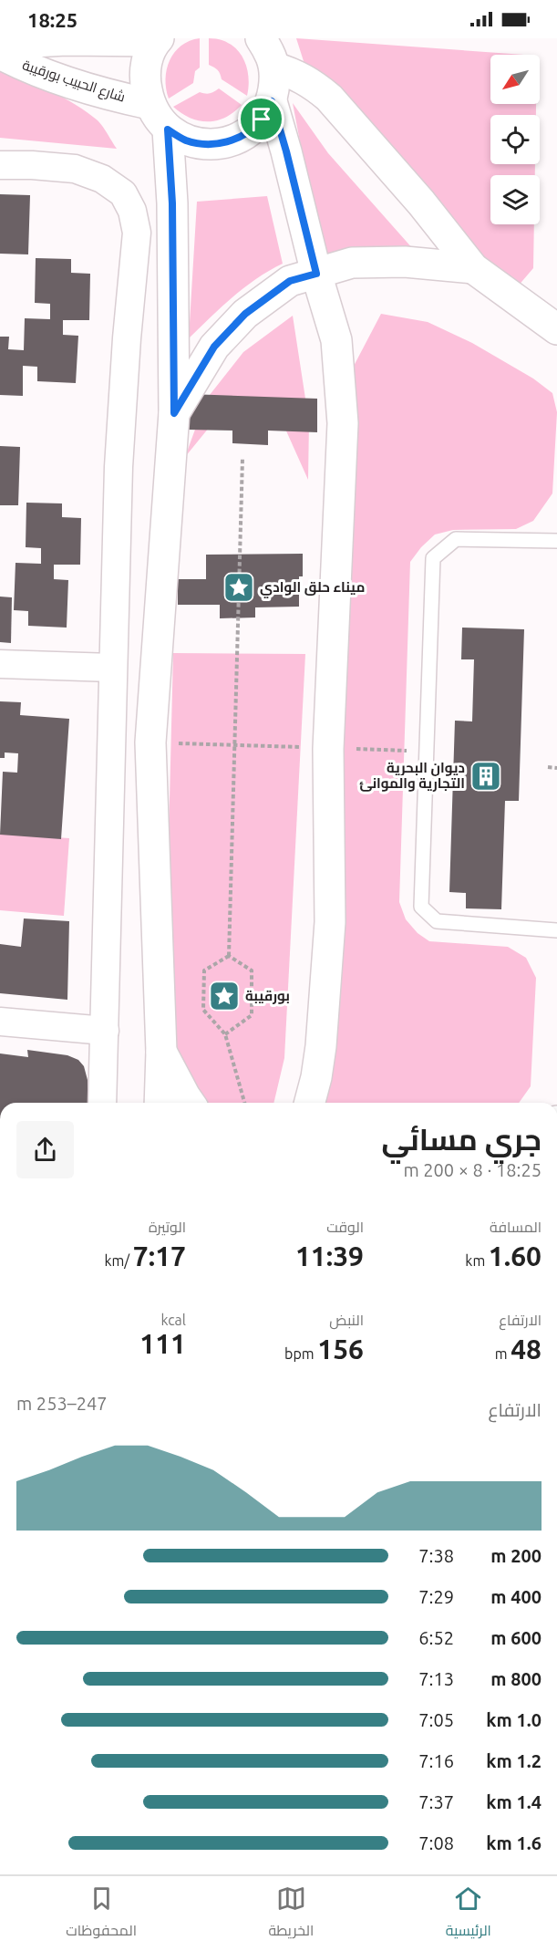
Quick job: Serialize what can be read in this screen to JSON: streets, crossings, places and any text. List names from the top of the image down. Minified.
{"streets":{"main road":["شارع الحبيب بورقيبة"]},"places":{"place":["ميناء حلق الوادي","بورقيبة"],"building":["ديوان البحرية التجارية والموانئ"]},"north":"bottom left","page":{"status":"18:25","heading":["جري مسائي","18:25 · 8 × 200 m"],"stats":[["المسافة","1.60 km"],["الوقت","11:39"],["الوتيرة","7:17 /km"],["الارتفاع","48 m"],["النبض","156 bpm"],["kcal","111"]],"chart":["الارتفاع","247–253 m"],"list":[{"name":"200 m","note":"7:38"},{"name":"400 m","note":"7:29"},{"name":"600 m","note":"6:52"},{"name":"800 m","note":"7:13"},{"name":"1.0 km","note":"7:05"},{"name":"1.2 km","note":"7:16"},{"name":"1.4 km","note":"7:37"},{"name":"1.6 km","note":"7:08"}],"tabs":["الرئيسية","الخريطة","المحفوظات"]}}
